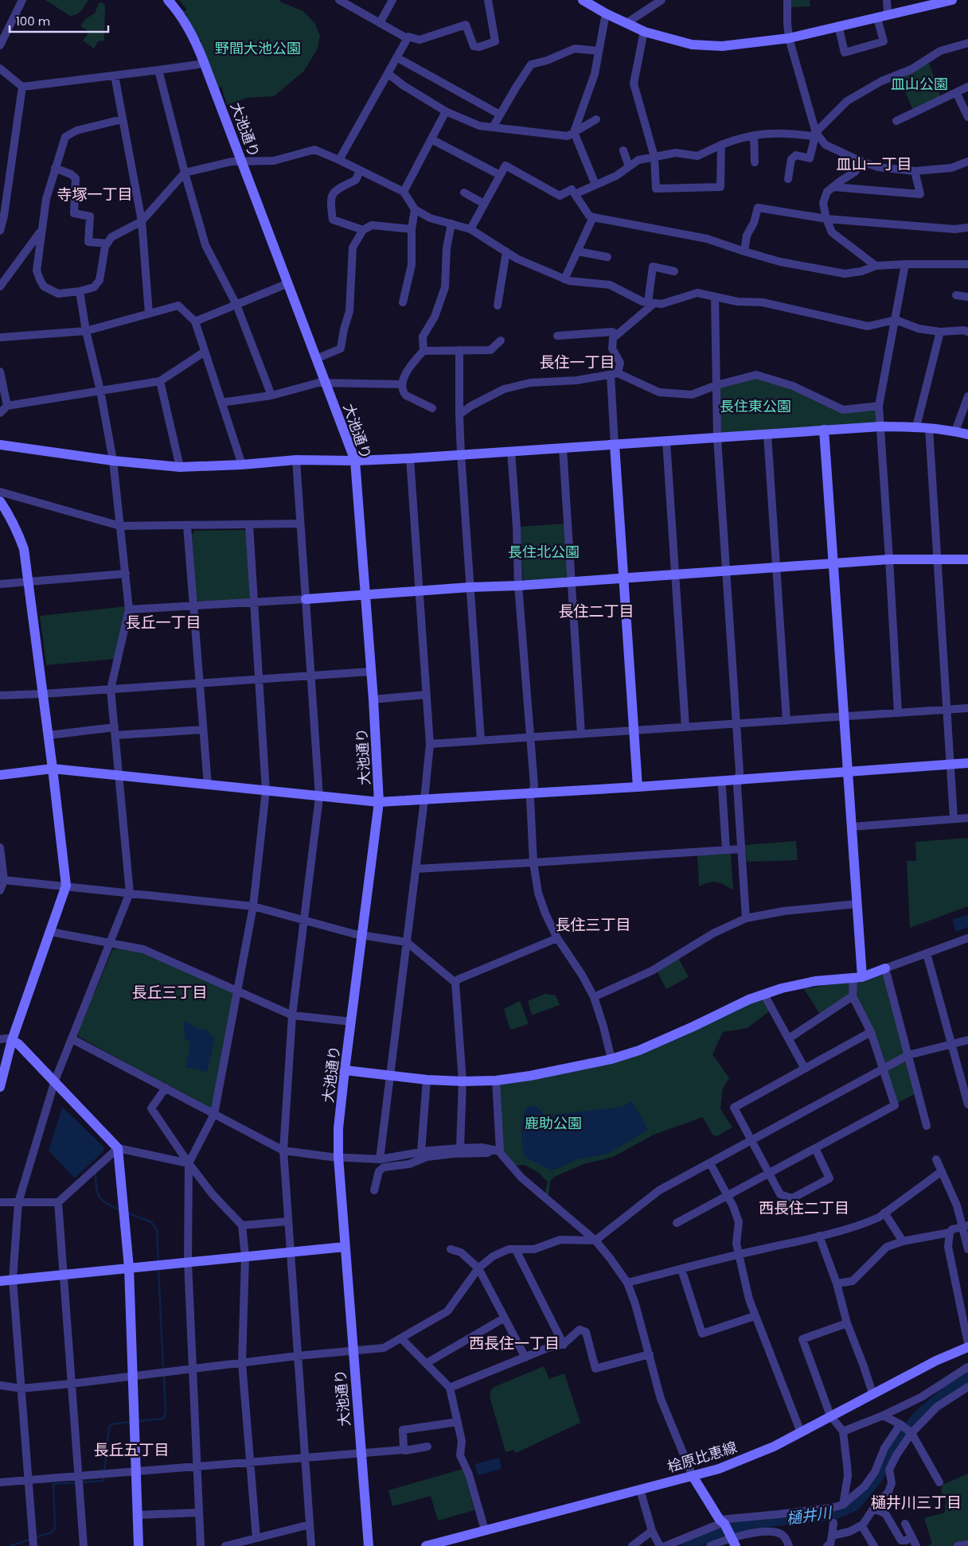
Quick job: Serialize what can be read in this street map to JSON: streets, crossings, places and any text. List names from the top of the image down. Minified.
{"streets":{"street":["大池通り","桧原比恵線"]},"districts":["皿山一丁目","寺塚一丁目","長住一丁目","長住二丁目","長丘一丁目","長住三丁目","長丘三丁目","西長住二丁目","西長住一丁目","長丘五丁目","樋井川三丁目"],"water":["樋井川"],"parks":["野間大池公園","皿山公園","長住東公園","長住北公園","鹿助公園"],"scale_bar":"100 m"}
